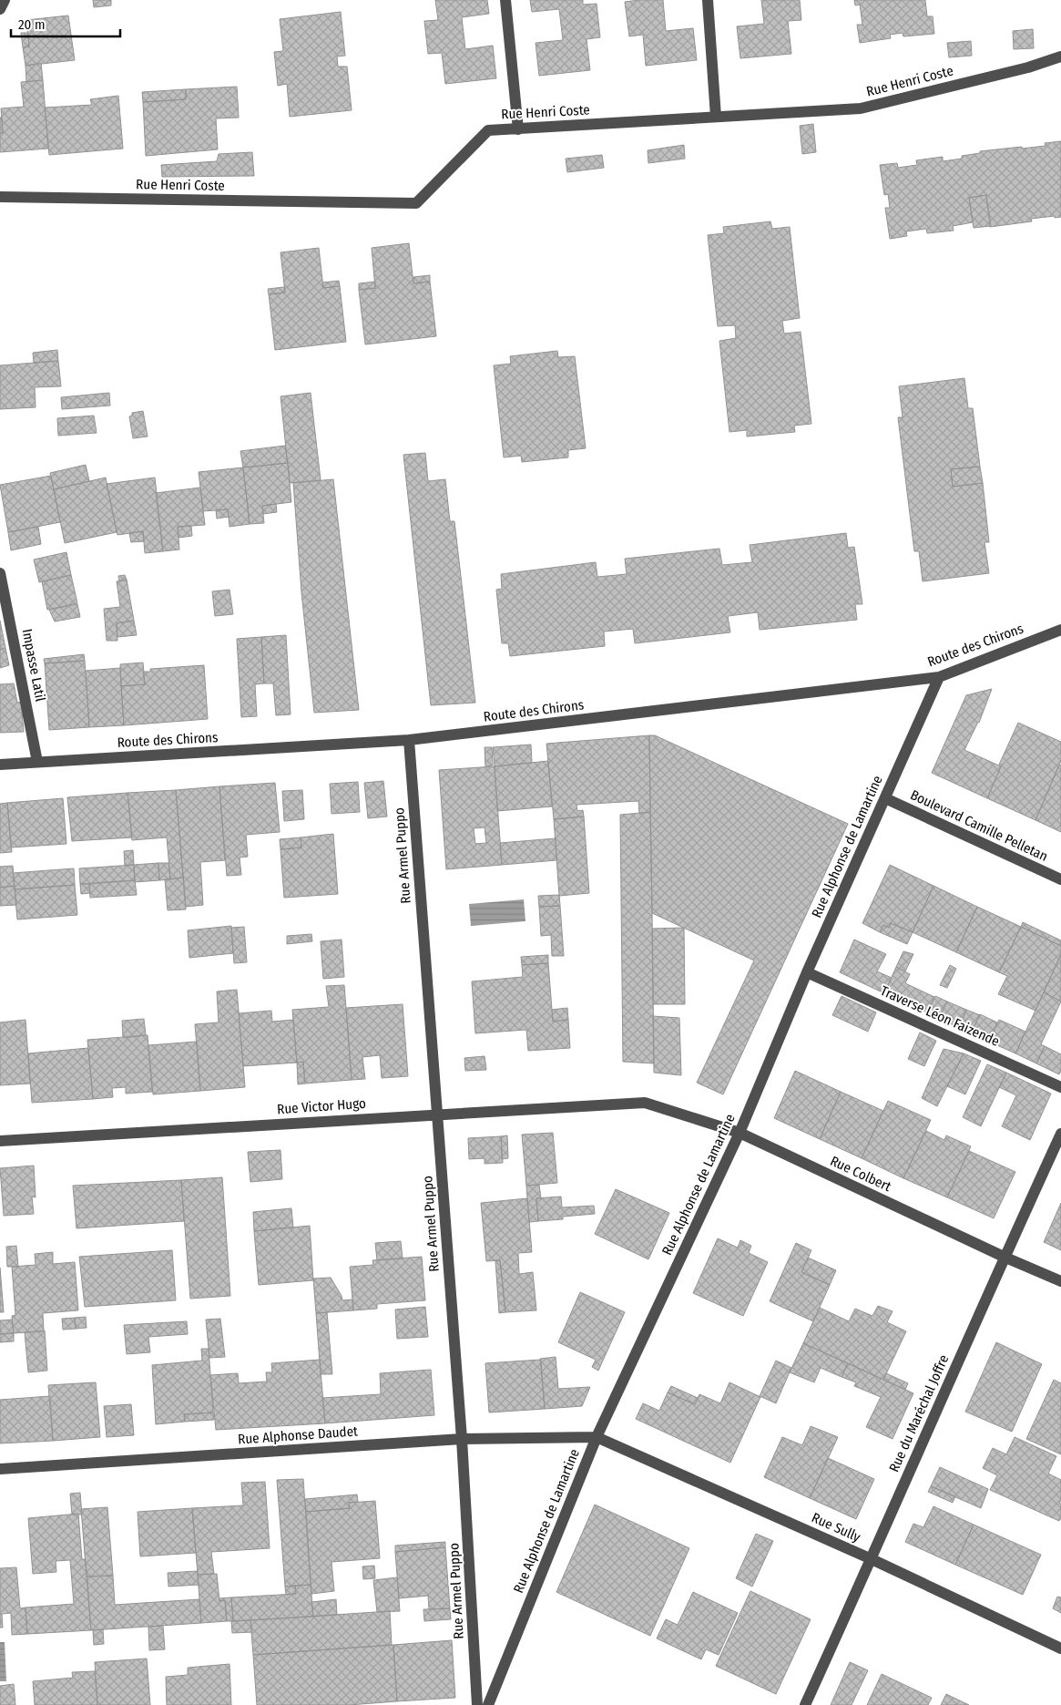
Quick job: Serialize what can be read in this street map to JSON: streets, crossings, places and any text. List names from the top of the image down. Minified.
{"streets":{"street":["Rue Henri Coste","Route des Chirons","Impasse Latil","Boulevard Camille Pelletan","Rue Alphonse de Lamartine","Rue Armel Puppo","Traverse Léon Faizende","Rue Victor Hugo","Rue Colbert","Rue du Maréchal Joffre","Rue Alphonse Daudet","Rue Sully"]},"crossings":[["Route des Chirons","Impasse Latil"],["Route des Chirons","Rue Alphonse de Lamartine"],["Route des Chirons","Rue Armel Puppo"],["Boulevard Camille Pelletan","Rue Alphonse de Lamartine"],["Rue Alphonse de Lamartine","Traverse Léon Faizende"],["Rue Alphonse de Lamartine","Rue Colbert"],["Rue Alphonse de Lamartine","Rue Alphonse Daudet"],["Rue Alphonse de Lamartine","Rue Sully"],["Rue Armel Puppo","Rue Victor Hugo"],["Rue Armel Puppo","Rue Alphonse Daudet"],["Rue Victor Hugo","Rue Colbert"],["Rue Colbert","Rue du Maréchal Joffre"],["Rue du Maréchal Joffre","Rue Sully"],["Rue Alphonse Daudet","Rue Sully"]],"scale_bar":"20 m"}
